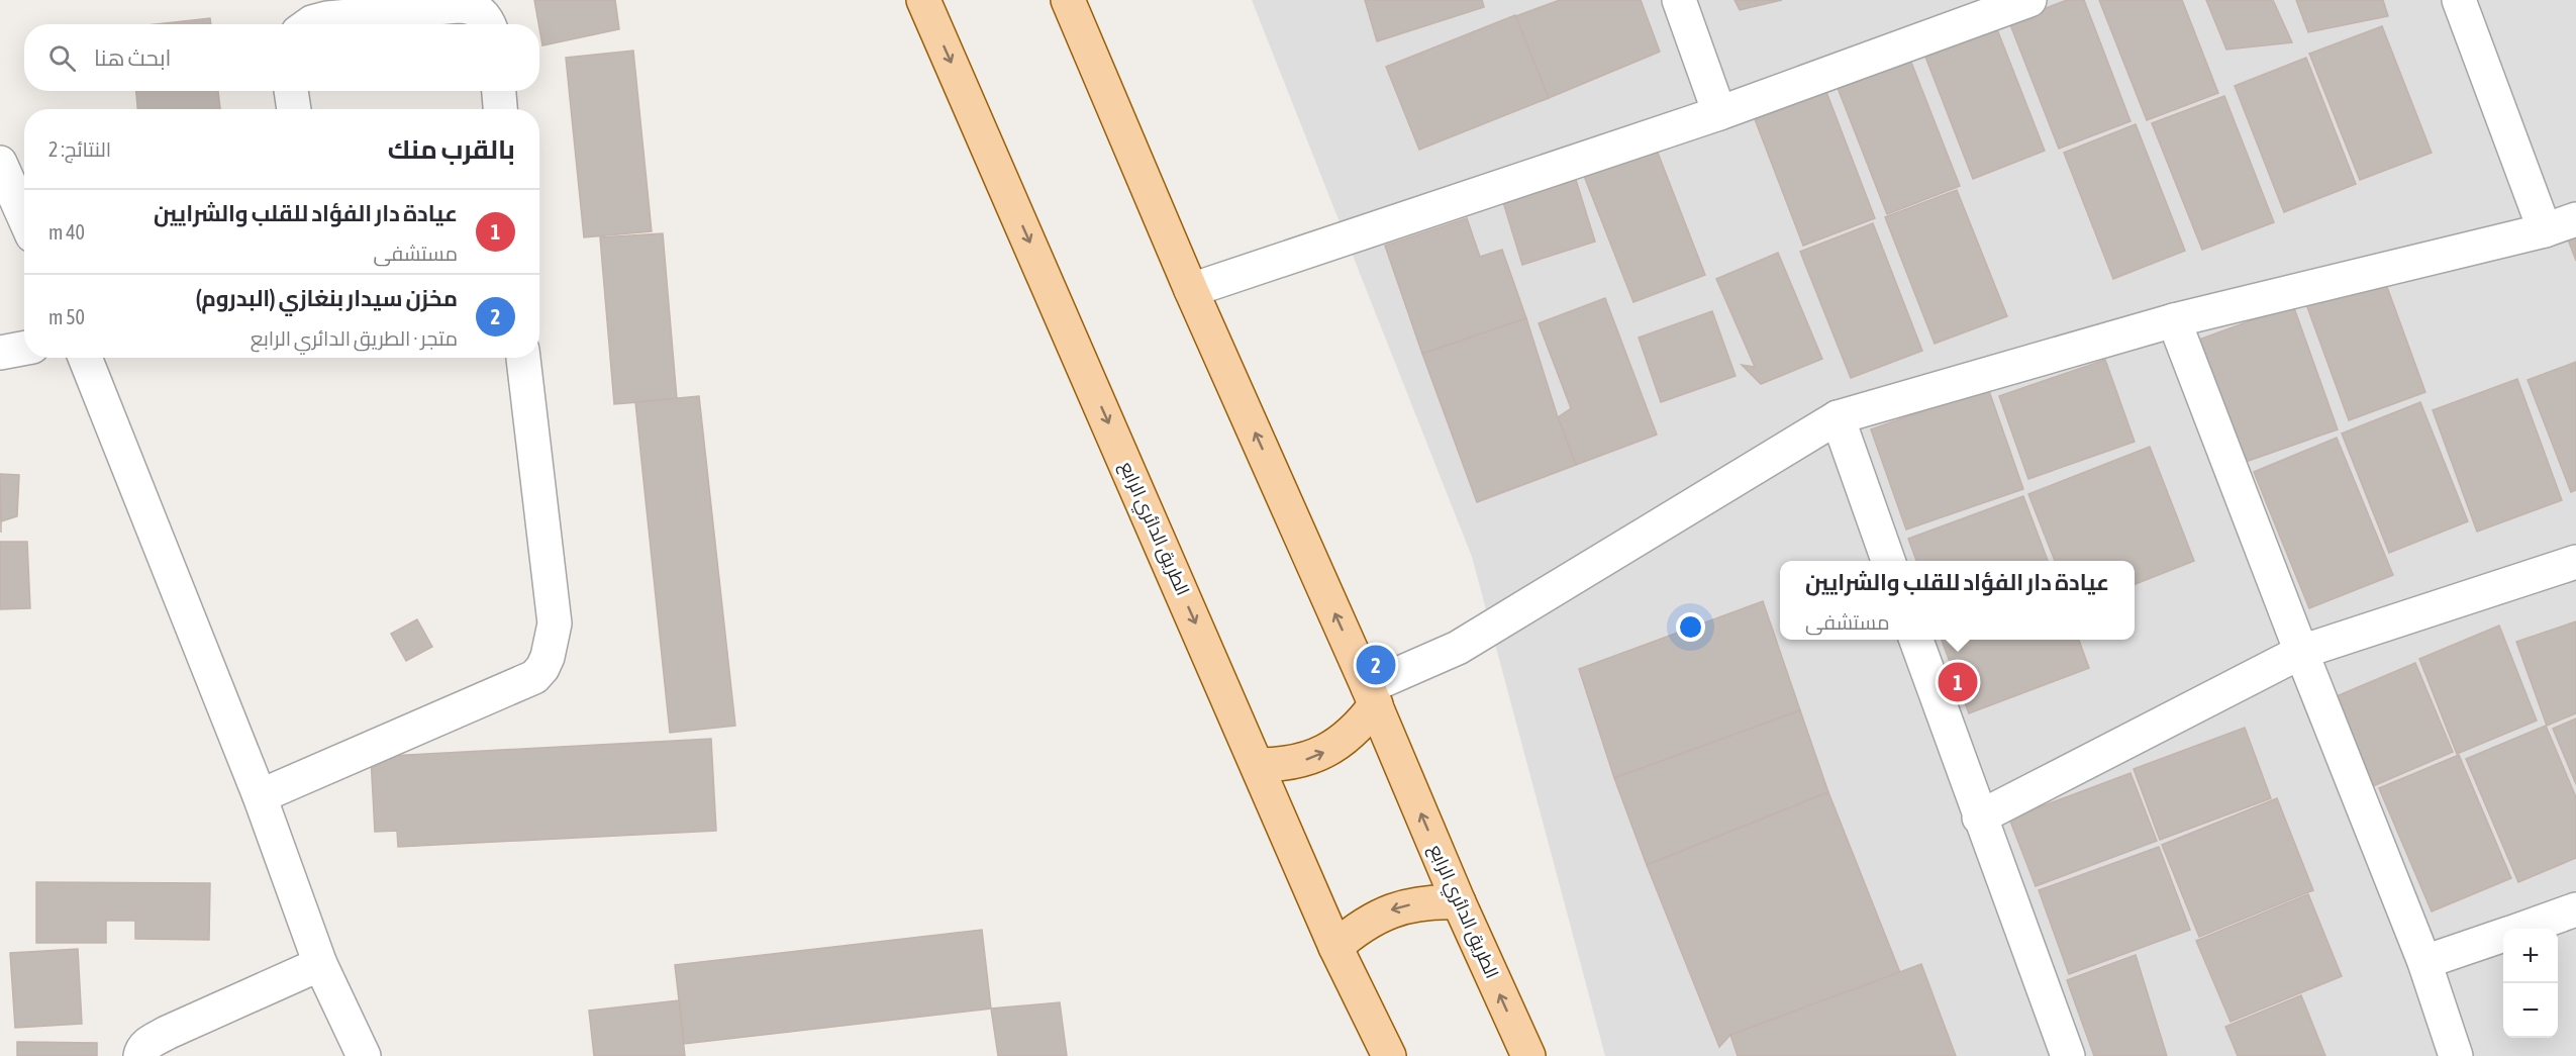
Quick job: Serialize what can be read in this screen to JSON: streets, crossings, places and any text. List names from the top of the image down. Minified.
{"streets":{"main road":["الطريق الدائري الرابع"]},"page":{"search":"ابحث هنا","heading":["بالقرب منك","النتائج: 2"],"list":[{"mark":"1","name":"عيادة دار الفؤاد للقلب والشرايين","note":"مستشفى","value":"40 m"},{"mark":"2","name":"مخزن سيدار بنغازي (البدروم)","note":"متجر · الطريق الدائري الرابع","value":"50 m"}],"popup":["عيادة دار الفؤاد للقلب والشرايين","مستشفى"],"pins":["2","1"],"map_buttons":["+","−"]}}
